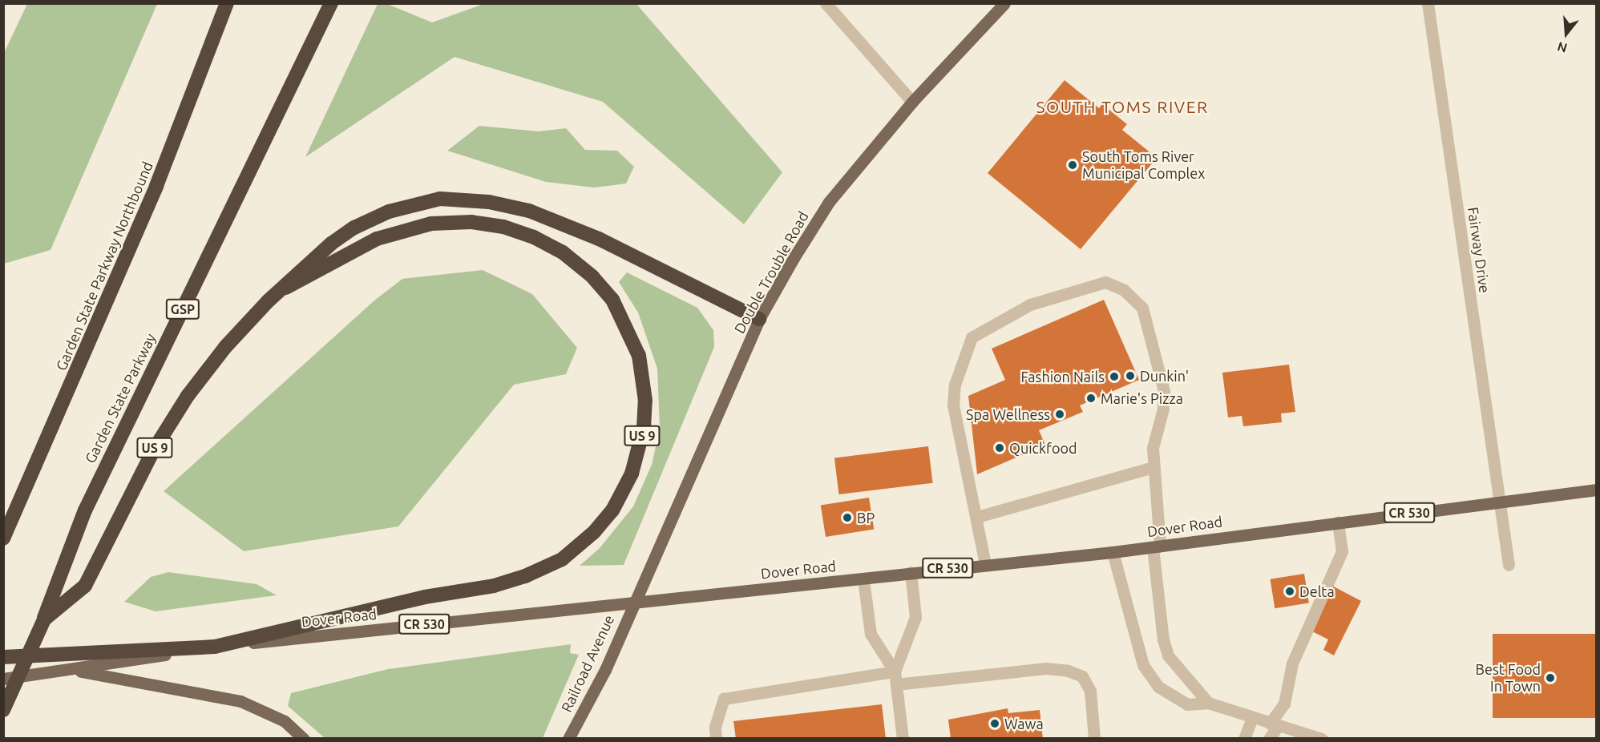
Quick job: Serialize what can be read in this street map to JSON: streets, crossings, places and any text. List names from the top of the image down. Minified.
{"streets":{"highway":["Garden State Parkway Northbound","GSP","Garden State Parkway","US 9"],"main road":["Double Trouble Road","CR 530","Dover Road","Railroad Avenue"],"street":["Fairway Drive"]},"crossings":[["Fairway Drive","Dover Road"],["Double Trouble Road","Dover Road"],["Double Trouble Road","Railroad Avenue"],["Garden State Parkway","US 9"],["US 9","Dover Road"],["Dover Road","Railroad Avenue"]],"districts":["SOUTH TOMS RIVER"],"places":["South Toms River Municipal Complex","Dunkin'","Fashion Nails","Marie's Pizza","Spa Wellness","Quickfood","BP","Delta","Best Food In Town","Wawa"],"north":"bottom"}
